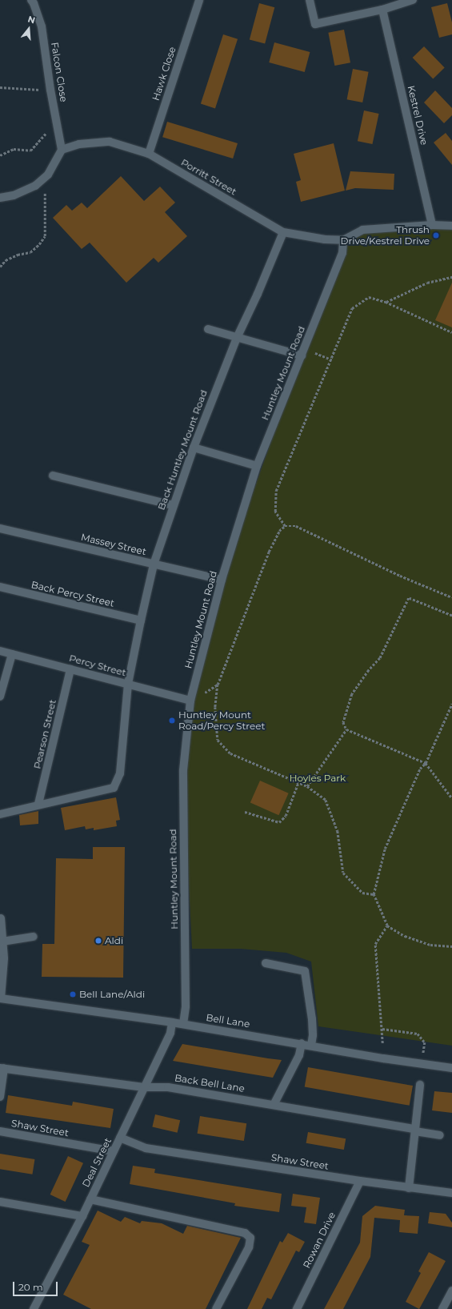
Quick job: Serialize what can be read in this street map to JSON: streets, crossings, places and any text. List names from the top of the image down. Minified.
{"streets":{"street":["Falcon Close","Hawk Close","Kestrel Drive","Porritt Street","Huntley Mount Road","Back Huntley Mount Road","Massey Street","Back Percy Street","Percy Street","Pearson Street","Bell Lane","Back Bell Lane","Shaw Street","Deal Street","Rowan Drive"]},"crossings":[["Falcon Close","Porritt Street"],["Hawk Close","Porritt Street"],["Porritt Street","Huntley Mount Road"],["Porritt Street","Back Huntley Mount Road"],["Huntley Mount Road","Massey Street"],["Huntley Mount Road","Percy Street"],["Huntley Mount Road","Bell Lane"],["Back Huntley Mount Road","Massey Street"],["Back Huntley Mount Road","Back Percy Street"],["Back Huntley Mount Road","Percy Street"],["Back Huntley Mount Road","Pearson Street"],["Percy Street","Pearson Street"],["Bell Lane","Deal Street"],["Back Bell Lane","Deal Street"],["Shaw Street","Deal Street"],["Shaw Street","Rowan Drive"]],"parks":["Hoyles Park"],"places":["Thrush Drive/Kestrel Drive","Huntley Mount Road/Percy Street","Aldi","Bell Lane/Aldi"],"scale_bar":"20 m","north":"top"}
